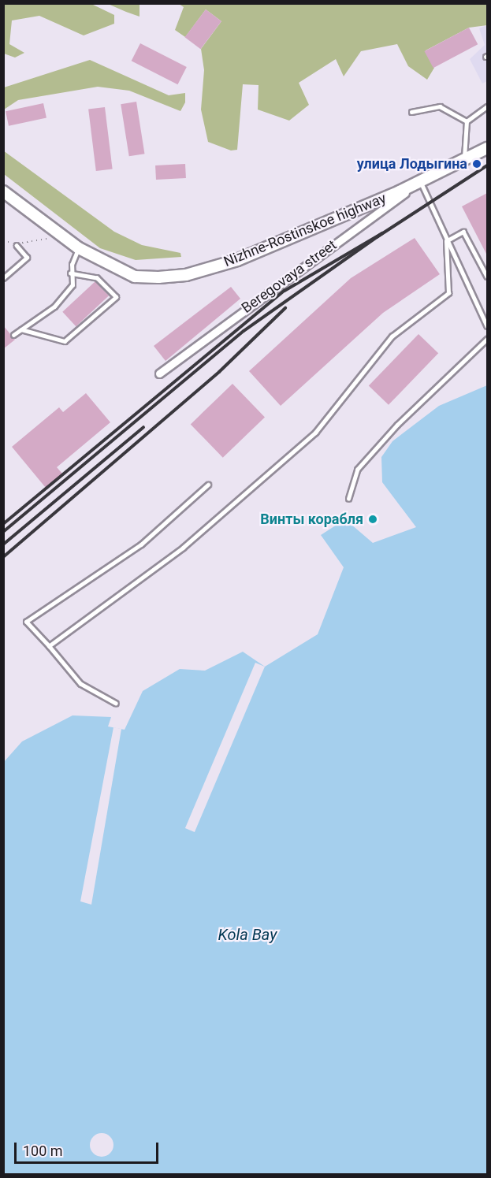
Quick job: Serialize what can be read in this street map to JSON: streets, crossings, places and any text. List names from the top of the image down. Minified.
{"streets":{"street":["Nizhne-Rostinskoe highway","Beregovaya street"]},"crossings":[["Nizhne-Rostinskoe highway","Beregovaya street"]],"water":["Kola Bay"],"places":["улица Лодыгина","Винты корабля"],"scale_bar":"100 m"}
